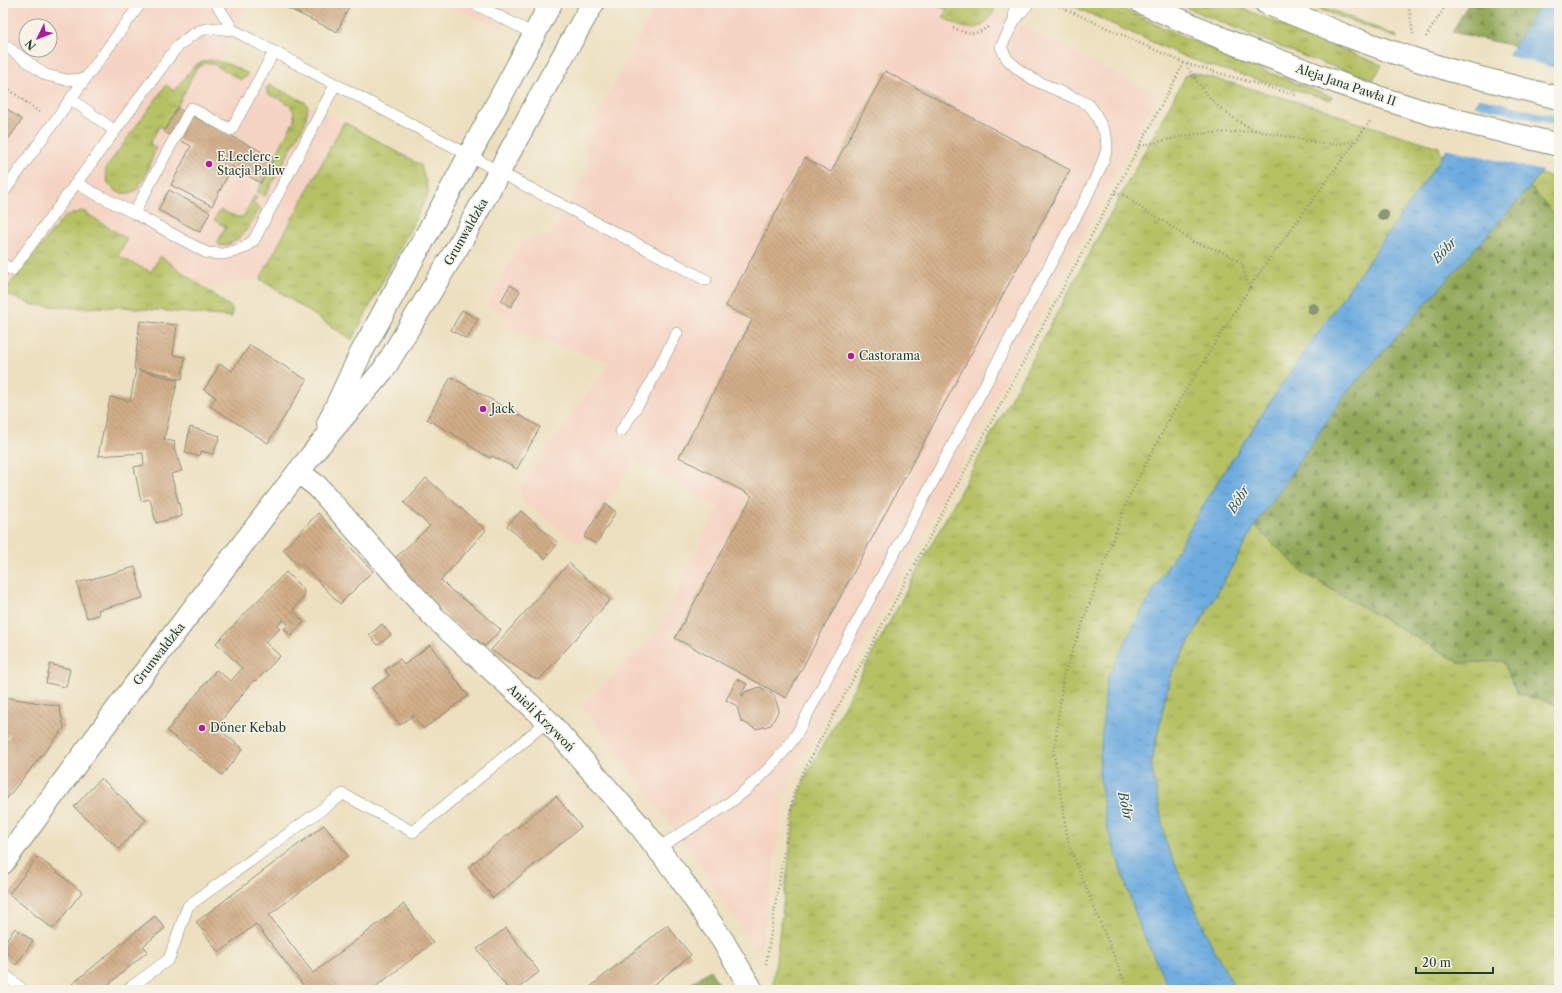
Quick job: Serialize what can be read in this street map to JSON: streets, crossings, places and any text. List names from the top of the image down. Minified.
{"streets":{"street":["Aleja Jana Pawła II","Grunwaldzka","Anieli Krzywoń"]},"crossings":[["Grunwaldzka","Anieli Krzywoń"]],"water":["Bóbr"],"places":["E.Leclerc - Stacja Paliw","Castorama","Jack","Döner Kebab"],"scale_bar":"20 m","north":"bottom left"}
